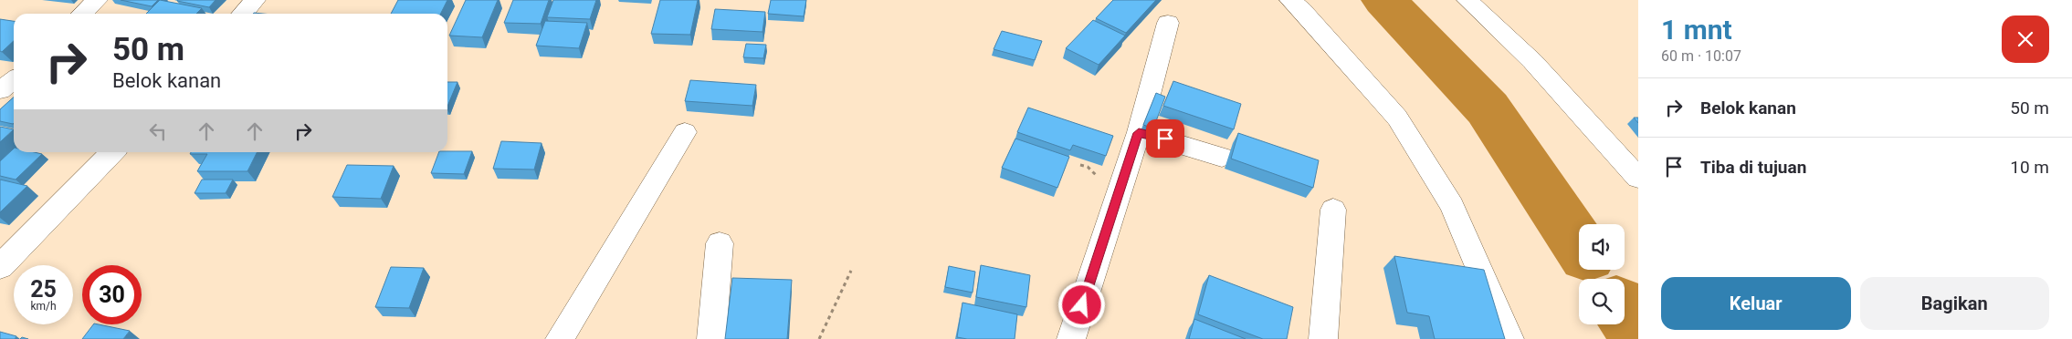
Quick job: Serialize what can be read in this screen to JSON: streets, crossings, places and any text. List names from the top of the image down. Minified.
{"page":{"heading":["1 mnt","60 m · 10:07"],"turn":["50 m","Belok kanan"],"list":[{"name":"Belok kanan","value":"50 m"},{"name":"Tiba di tujuan","value":"10 m"}],"speed":"25 km/h","limit":"30","buttons":["Keluar","Bagikan"]}}
